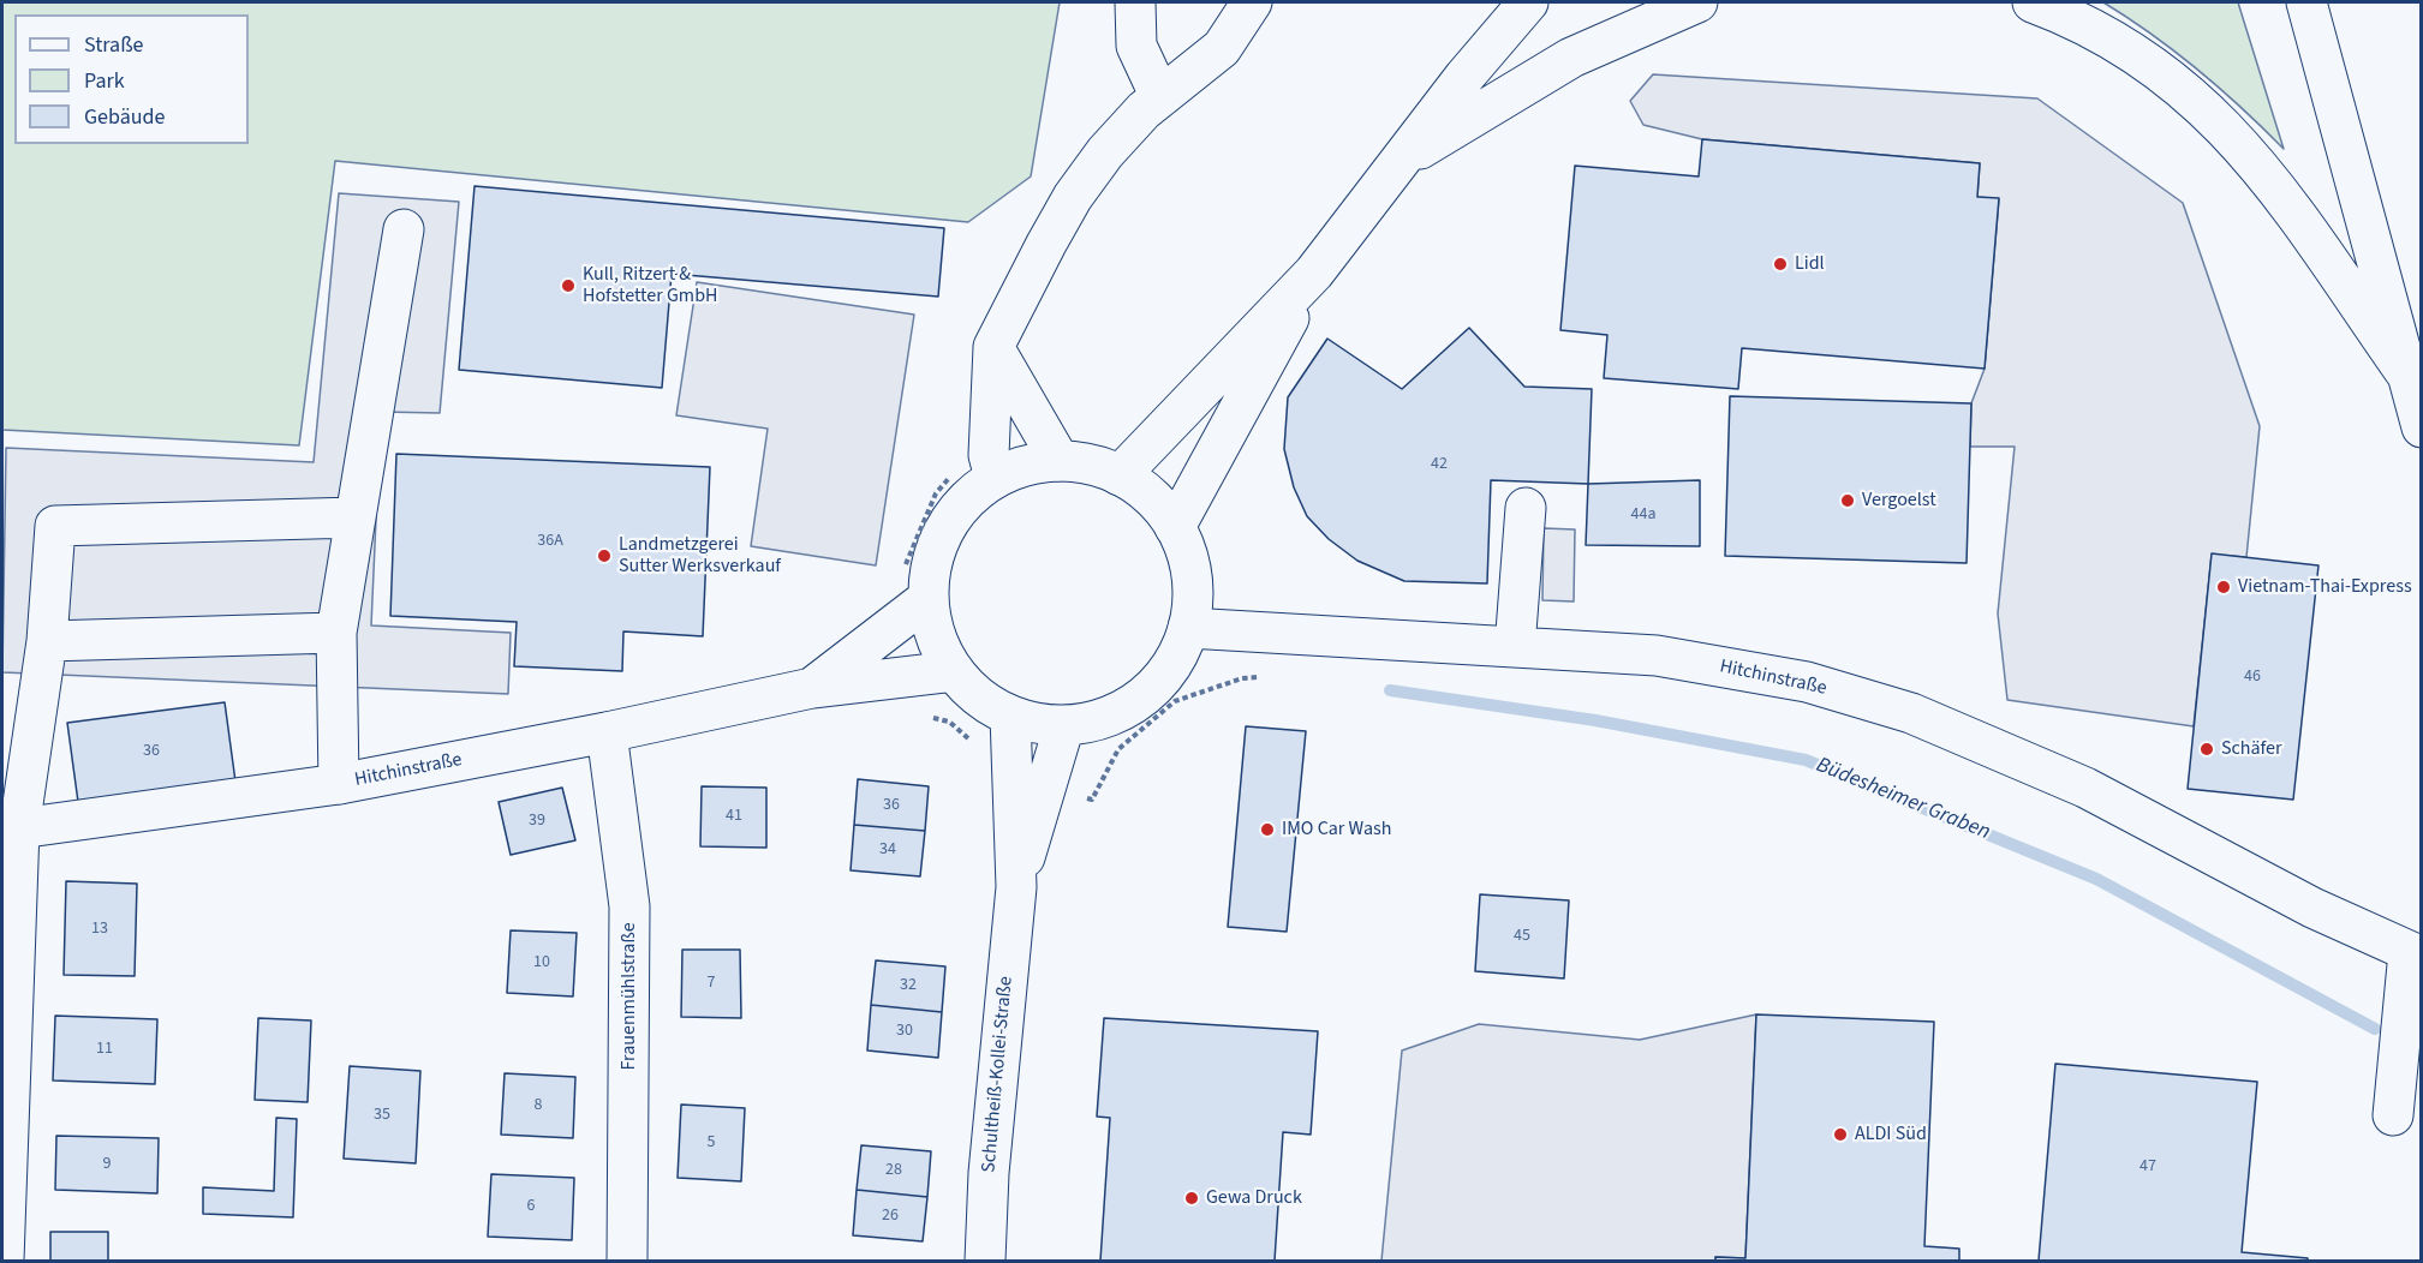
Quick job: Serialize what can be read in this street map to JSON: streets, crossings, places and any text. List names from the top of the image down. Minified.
{"streets":{"main road":["Hitchinstraße","Frauenmühlstraße","Schultheiß-Kollei-Straße"]},"crossings":[["Hitchinstraße","Frauenmühlstraße"]],"water":["Büdesheimer Graben"],"places":["Lidl","Kull, Ritzert & Hofstetter GmbH","Vergoelst","Landmetzgerei Sutter Werksverkauf","Vietnam-Thai-Express","Schäfer","IMO Car Wash","ALDI Süd","Gewa Druck"],"house_numbers":["42","44a","36A","46","36","36","41","39","34","13","45","10","7","32","30","11","8","35","5","9","47","28","6","26"],"legend":["Straße","Park","Gebäude"]}
